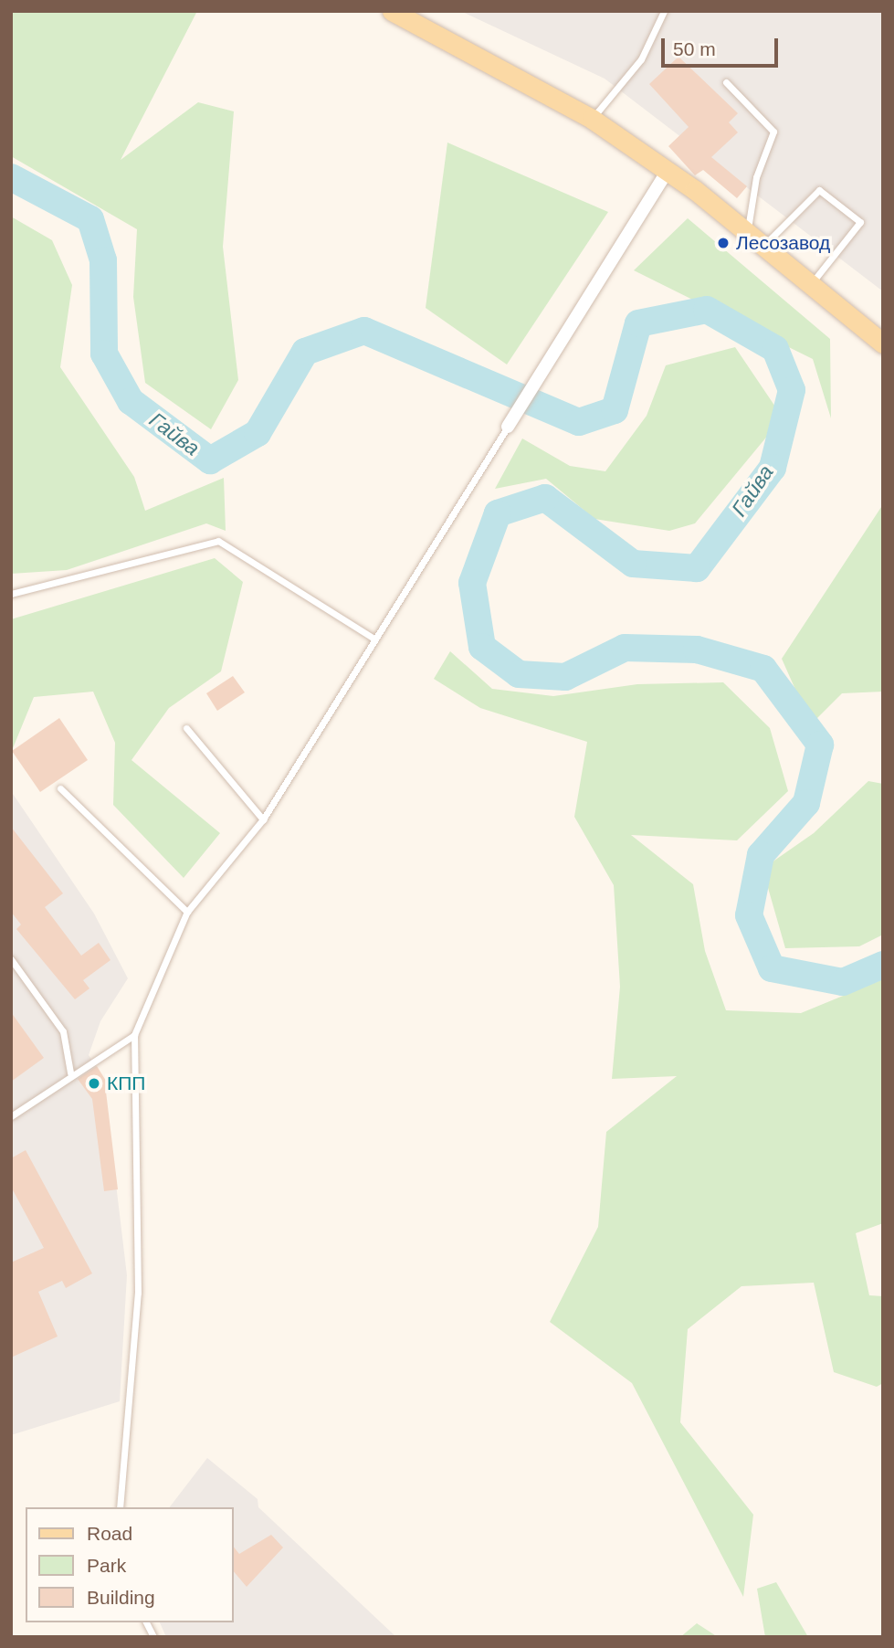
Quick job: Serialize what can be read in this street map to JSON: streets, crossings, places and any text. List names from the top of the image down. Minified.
{"water":["Гайва"],"places":["Лесозавод","КПП"],"legend":["Road","Park","Building"],"scale_bar":"50 m"}
